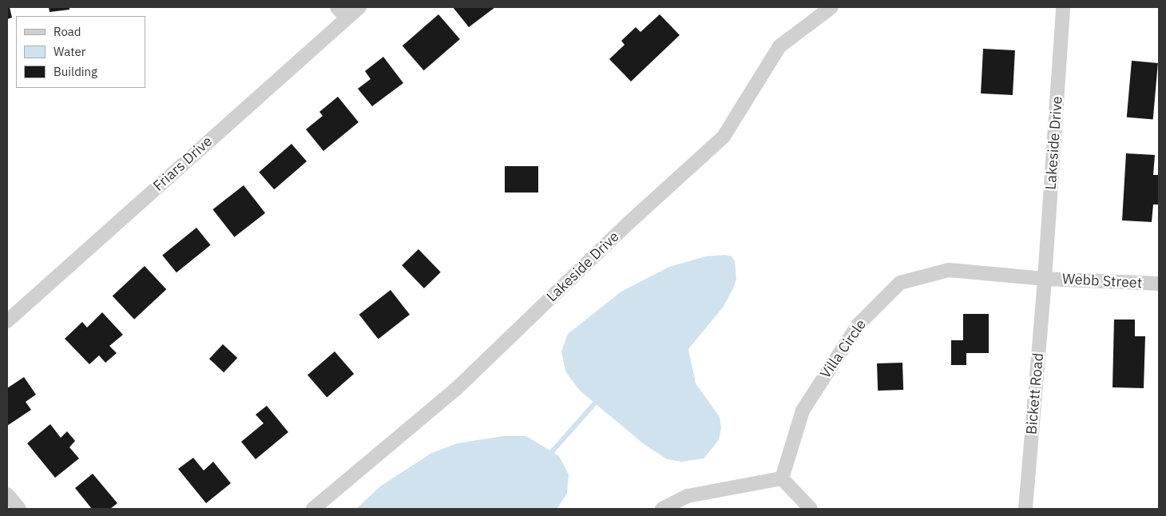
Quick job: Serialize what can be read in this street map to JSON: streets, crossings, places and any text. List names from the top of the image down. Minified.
{"streets":{"street":["Lakeside Drive","Friars Drive","Webb Street","Villa Circle","Bickett Road"]},"crossings":[["Lakeside Drive","Webb Street"],["Lakeside Drive","Villa Circle"],["Lakeside Drive","Bickett Road"],["Webb Street","Villa Circle"],["Webb Street","Bickett Road"],["Villa Circle","Bickett Road"]],"legend":["Road","Water","Building"]}
